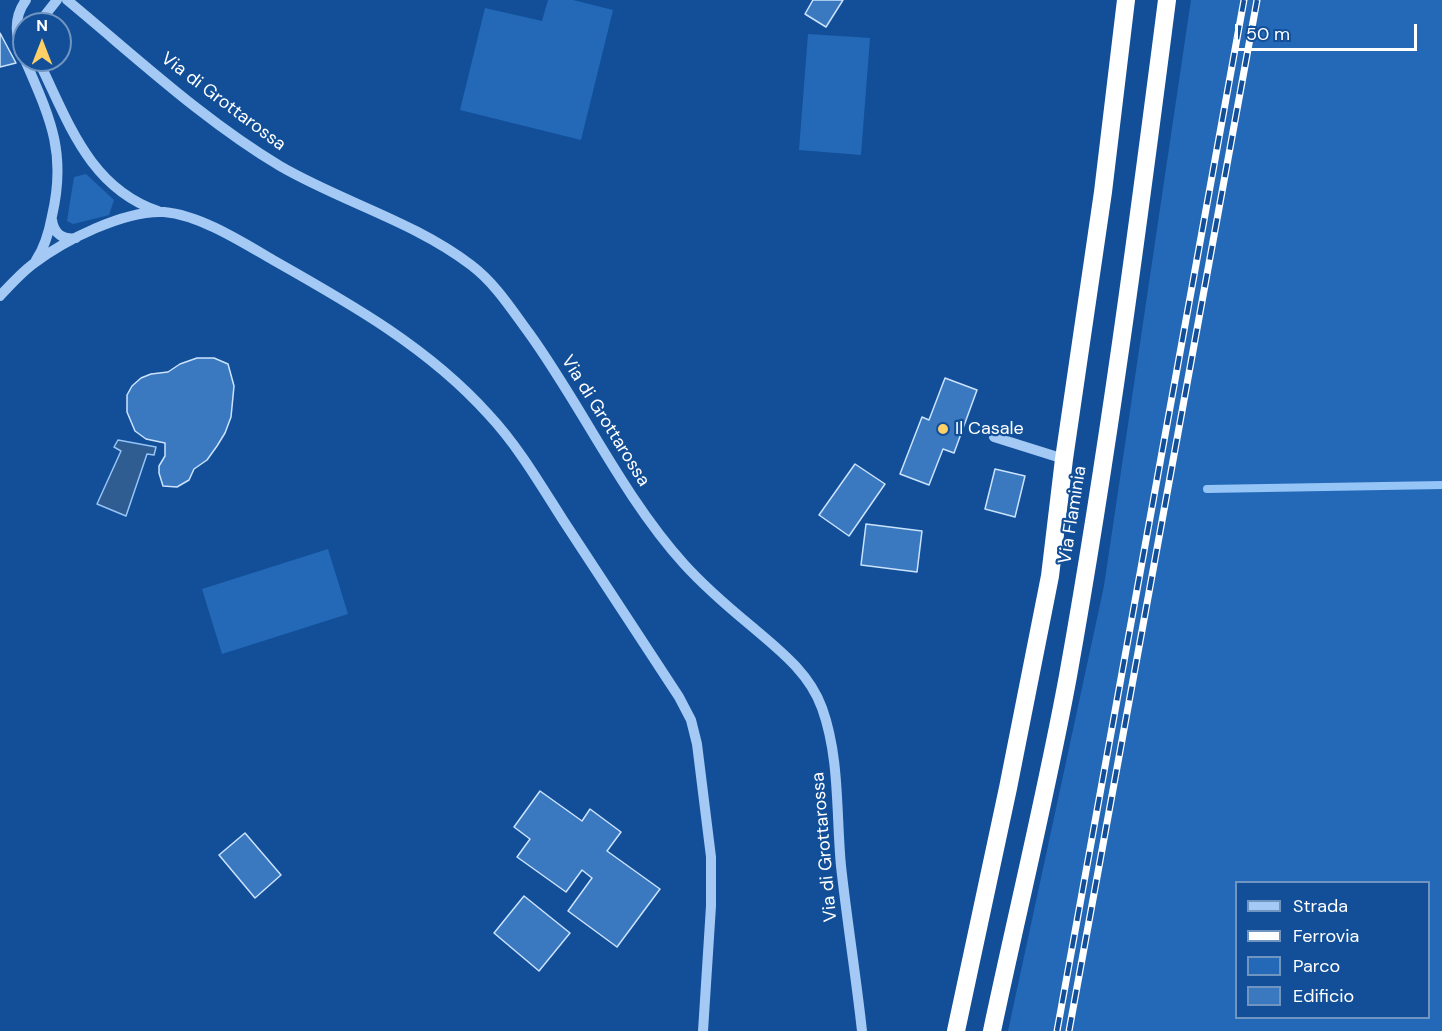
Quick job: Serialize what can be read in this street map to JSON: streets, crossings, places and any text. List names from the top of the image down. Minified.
{"streets":{"highway":["Via Flaminia"],"street":["Via di Grottarossa"]},"places":["Il Casale"],"legend":["Strada","Ferrovia","Parco","Edificio"],"scale_bar":"50 m","north":"top"}
